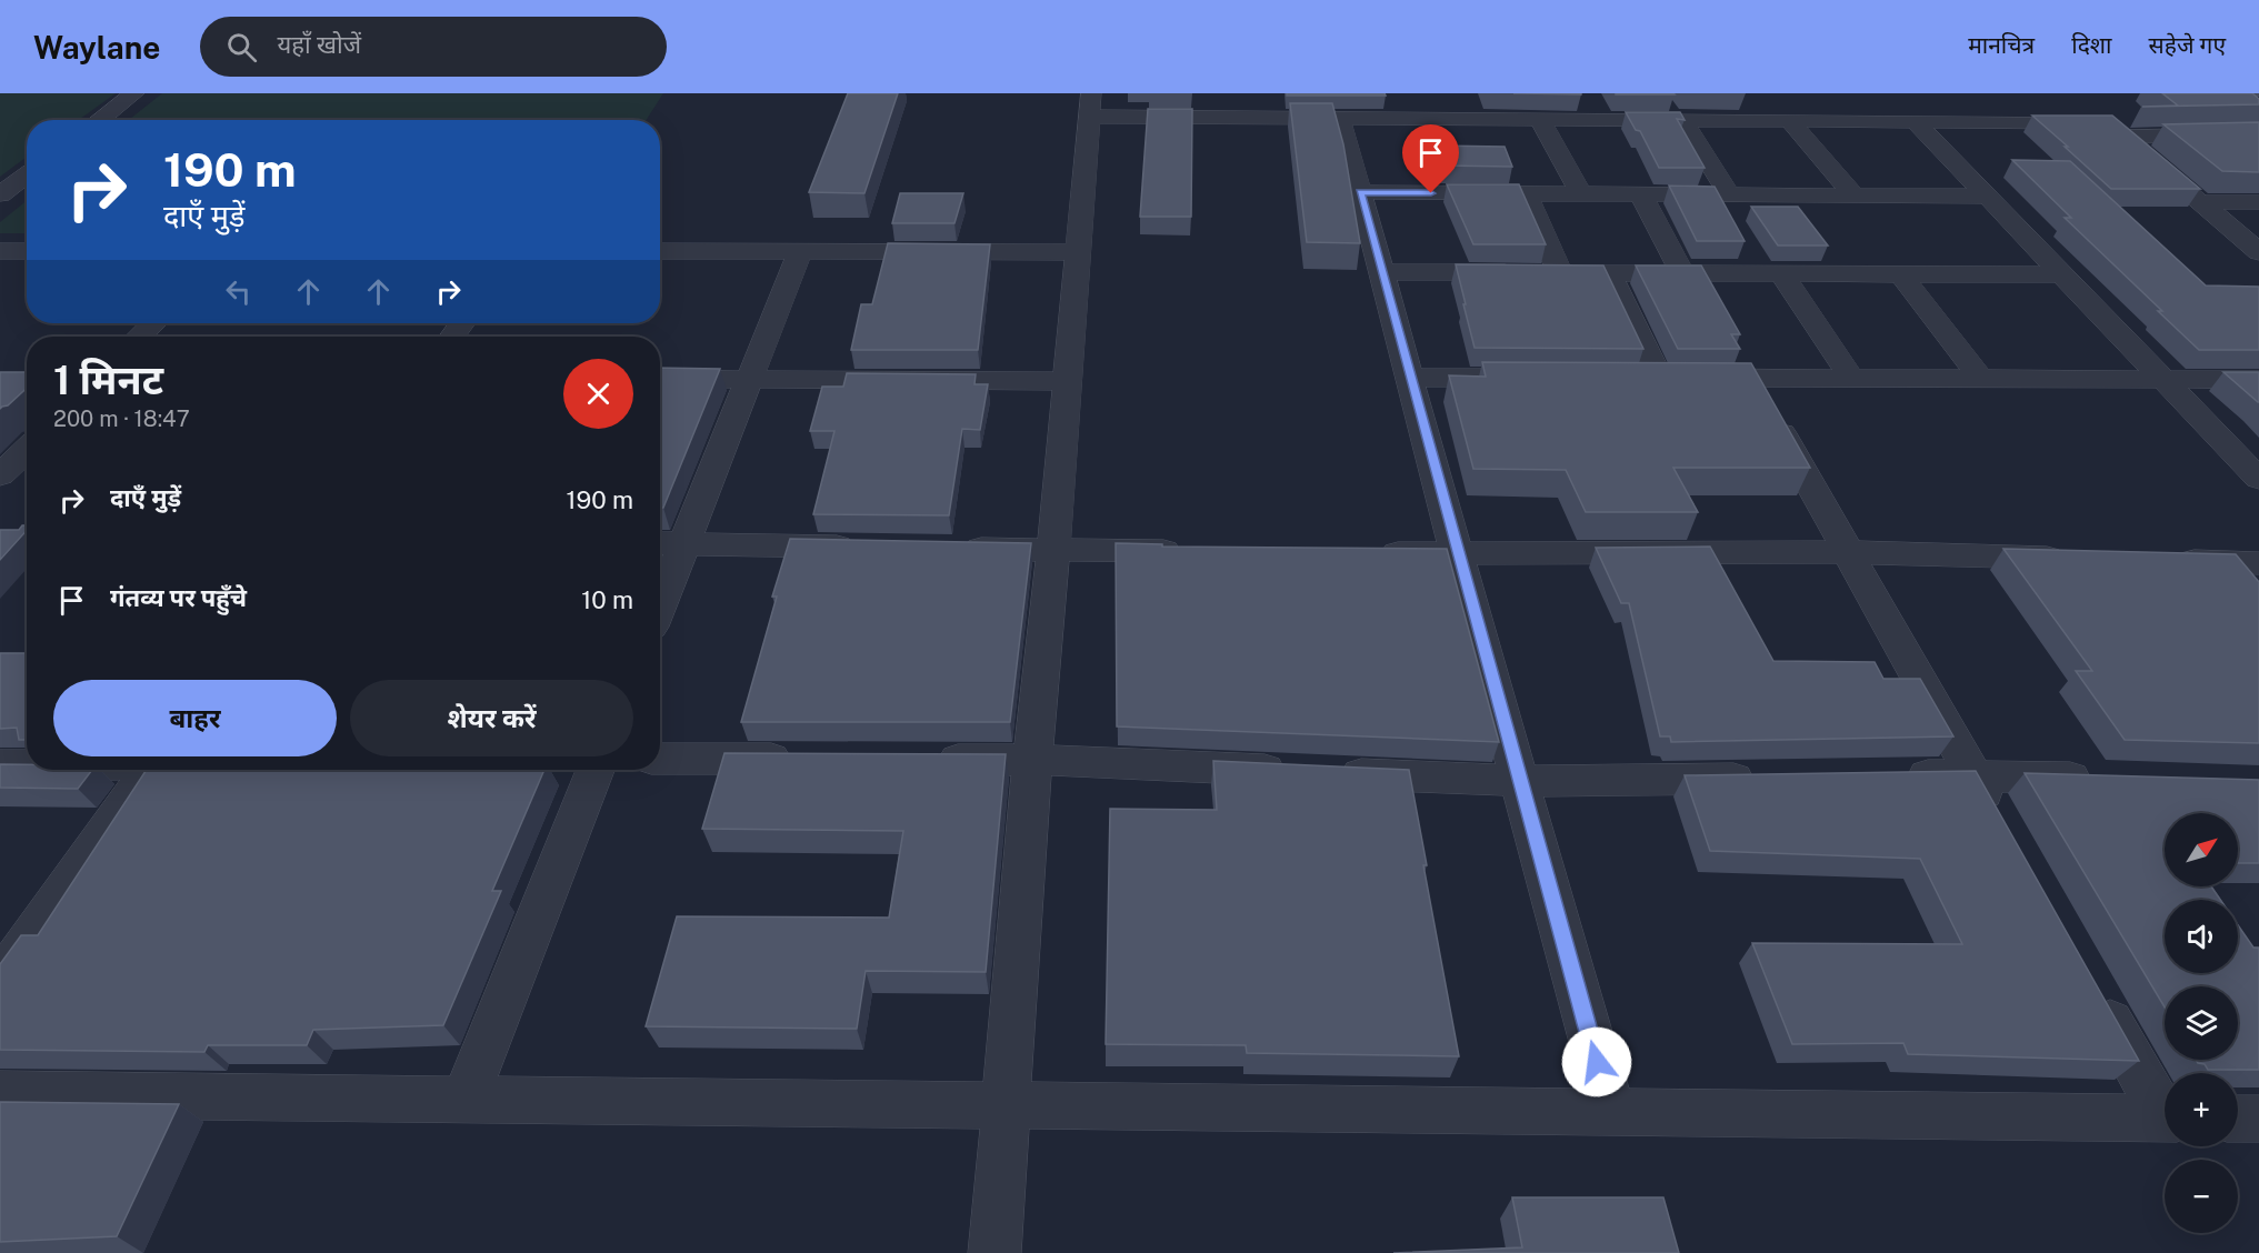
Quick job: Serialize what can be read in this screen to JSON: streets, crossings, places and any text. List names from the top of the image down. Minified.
{"north":"top right","page":{"header":"Waylane","search":"यहाँ खोजें","nav":["मानचित्र","दिशा","सहेजे गए"],"turn":["190 m","दाएँ मुड़ें"],"heading":["1 मिनट","200 m · 18:47"],"list":[{"name":"दाएँ मुड़ें","value":"190 m"},{"name":"गंतव्य पर पहुँचे","value":"10 m"}],"buttons":["बाहर","शेयर करें"],"map_buttons":["+","−"]}}
